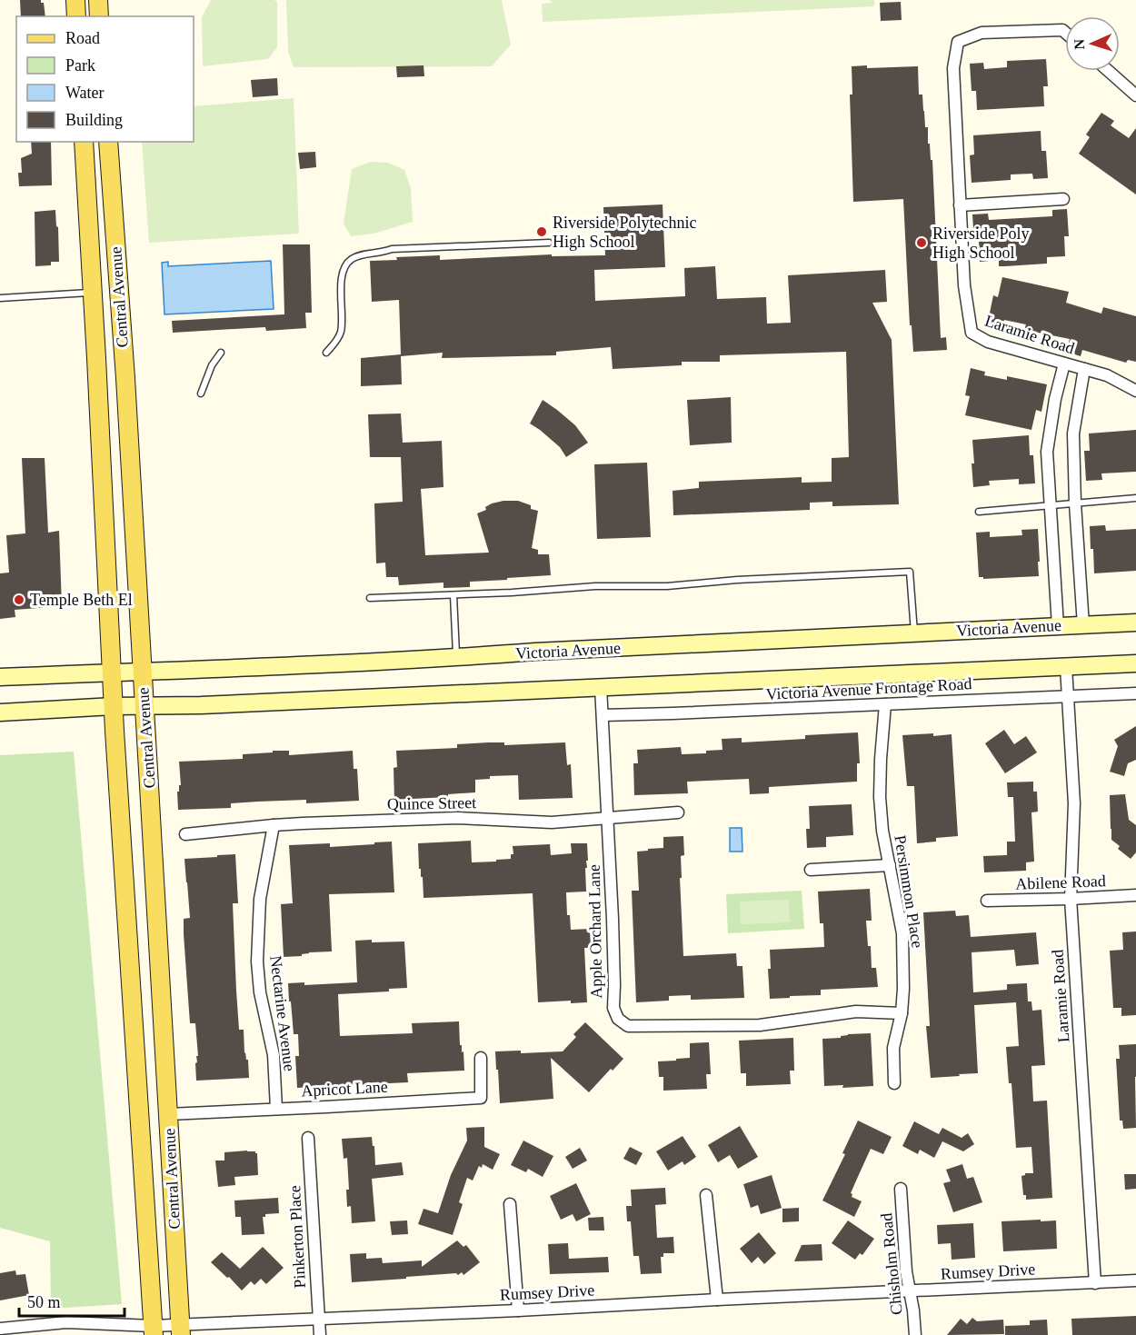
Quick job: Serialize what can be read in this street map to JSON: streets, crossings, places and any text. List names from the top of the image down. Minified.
{"streets":{"main road":["Central Avenue","Victoria Avenue"],"street":["Laramie Road","Victoria Avenue Frontage Road","Quince Street","Abilene Road","Persimmon Place","Apple Orchard Lane","Nectarine Avenue","Apricot Lane","Pinkerton Place","Chisholm Road","Rumsey Drive"]},"crossings":[["Central Avenue","Victoria Avenue"],["Central Avenue","Apricot Lane"],["Central Avenue","Rumsey Drive"],["Laramie Road","Victoria Avenue Frontage Road"],["Laramie Road","Abilene Road"],["Laramie Road","Rumsey Drive"],["Victoria Avenue Frontage Road","Persimmon Place"],["Victoria Avenue Frontage Road","Apple Orchard Lane"],["Quince Street","Apple Orchard Lane"],["Quince Street","Nectarine Avenue"],["Persimmon Place","Apple Orchard Lane"],["Nectarine Avenue","Apricot Lane"],["Pinkerton Place","Rumsey Drive"],["Chisholm Road","Rumsey Drive"]],"places":["Riverside Polytechnic High School","Riverside Poly High School","Temple Beth El"],"legend":["Road","Park","Water","Building"],"scale_bar":"50 m","north":"left"}
